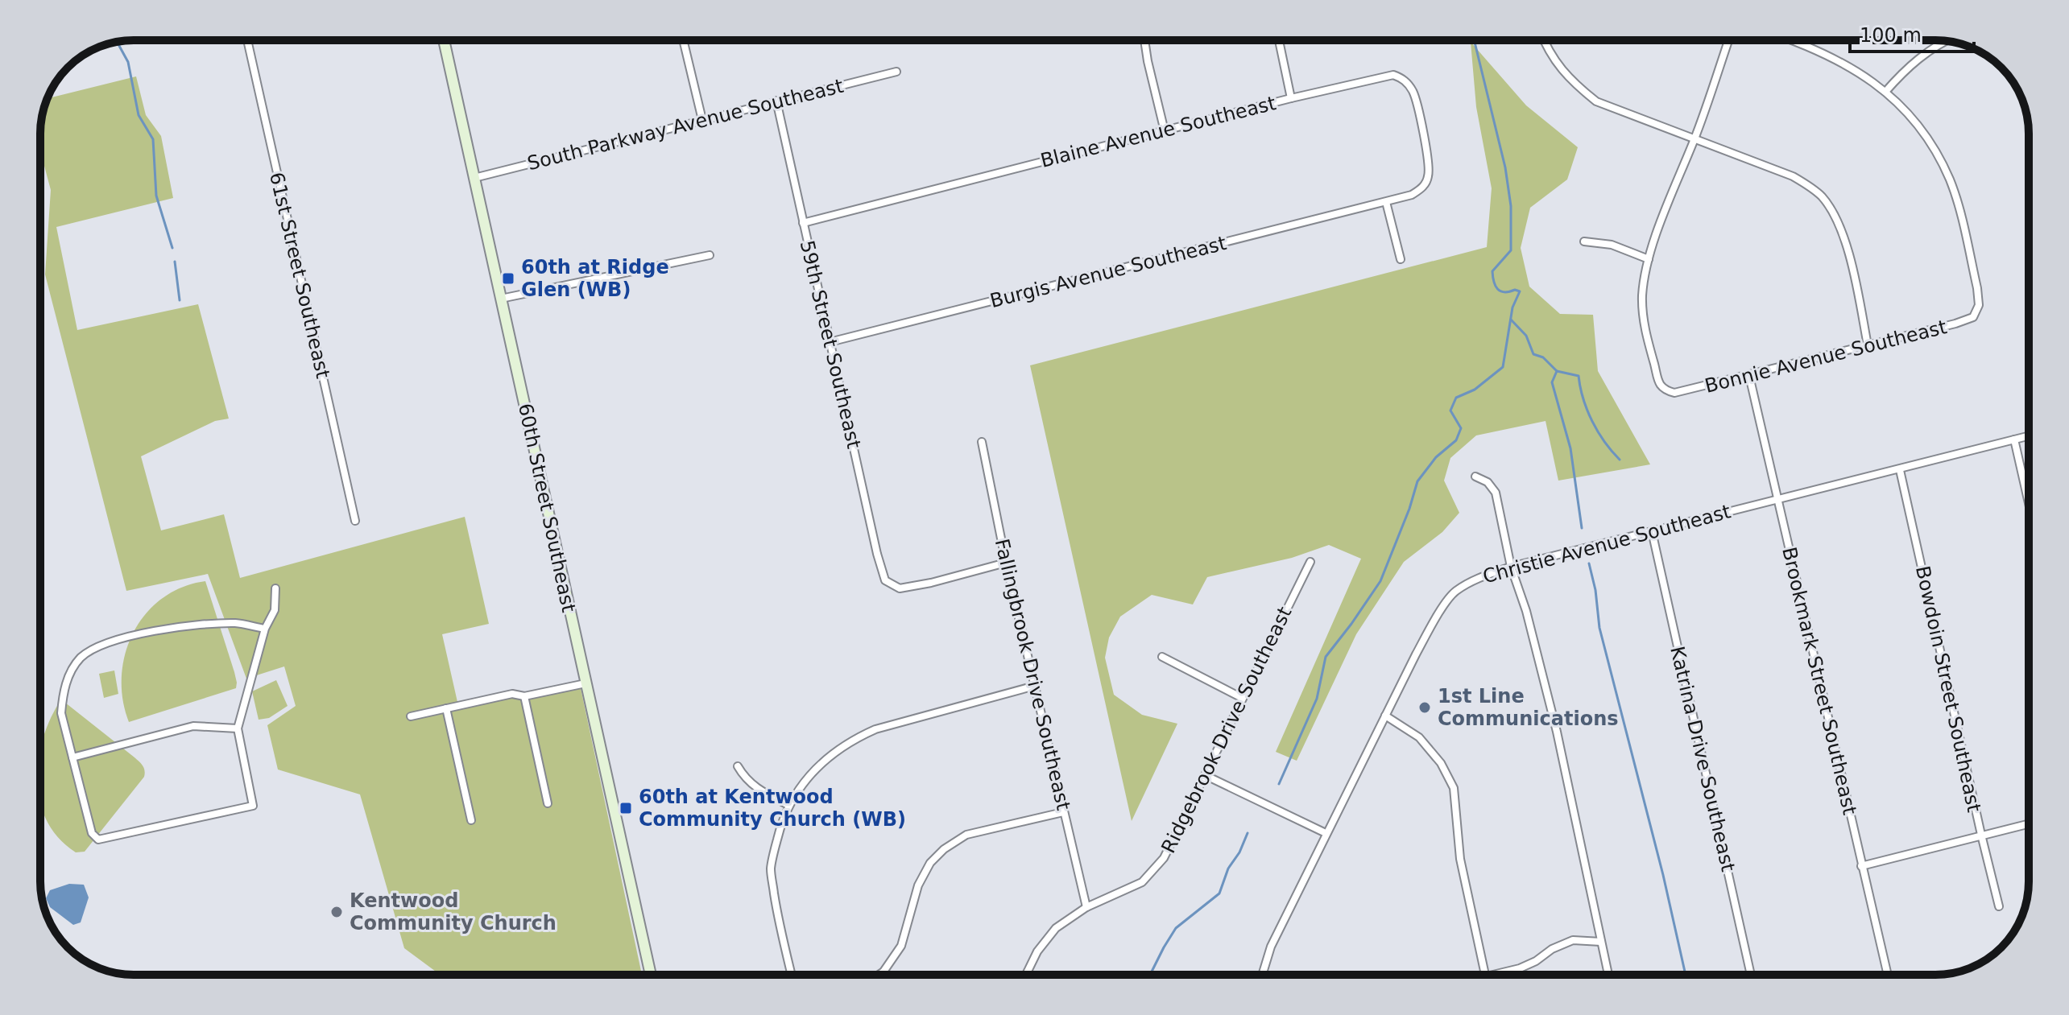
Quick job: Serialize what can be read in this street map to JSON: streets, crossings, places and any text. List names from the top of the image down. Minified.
{"streets":{"main road":["60th Street Southeast"],"street":["South Parkway Avenue Southeast","Blaine Avenue Southeast","Burgis Avenue Southeast","61st Street Southeast","59th Street Southeast","Bonnie Avenue Southeast","Christie Avenue Southeast","Fallingbrook Drive Southeast","Brookmark Street Southeast","Bowdoin Street Southeast","Ridgebrook Drive Southeast","Katrina Drive Southeast"]},"crossings":[["South Parkway Avenue Southeast","59th Street Southeast"],["South Parkway Avenue Southeast","60th Street Southeast"],["Blaine Avenue Southeast","Burgis Avenue Southeast"],["Blaine Avenue Southeast","59th Street Southeast"],["Burgis Avenue Southeast","59th Street Southeast"],["59th Street Southeast","Fallingbrook Drive Southeast"],["Bonnie Avenue Southeast","Brookmark Street Southeast"],["Christie Avenue Southeast","Brookmark Street Southeast"],["Christie Avenue Southeast","Bowdoin Street Southeast"],["Christie Avenue Southeast","Katrina Drive Southeast"],["Fallingbrook Drive Southeast","Ridgebrook Drive Southeast"]],"places":{"transit":["60th at Ridge Glen (WB)","60th at Kentwood Community Church (WB)"],"other":["1st Line Communications","Kentwood Community Church"]},"scale_bar":"100 m"}
